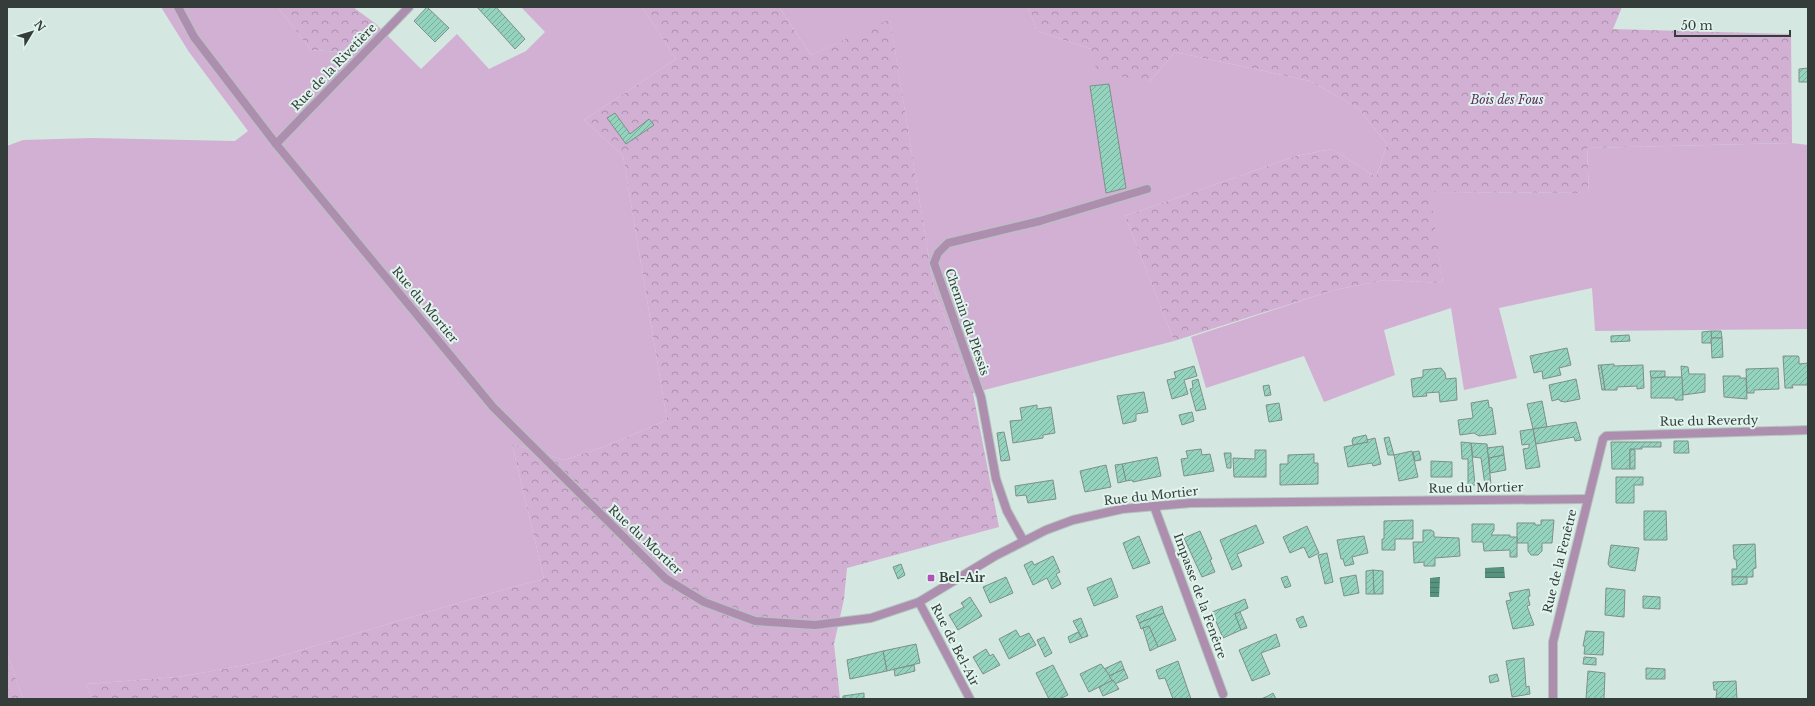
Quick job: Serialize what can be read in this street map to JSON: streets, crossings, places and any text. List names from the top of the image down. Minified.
{"streets":{"street":["Rue de la Rivetière","Rue du Mortier","Chemin du Plessis","Rue du Reverdy","Rue de la Fenêtre","Impasse de la Fenêtre","Rue de Bel-Air"]},"crossings":[["Rue de la Rivetière","Rue du Mortier"],["Rue du Mortier","Chemin du Plessis"],["Rue du Mortier","Rue de la Fenêtre"],["Rue du Mortier","Impasse de la Fenêtre"],["Rue du Mortier","Rue de Bel-Air"],["Rue du Reverdy","Rue de la Fenêtre"]],"parks":["Bois des Fous"],"places":{"transit":["Bel-Air"]},"scale_bar":"50 m","north":"top right"}
